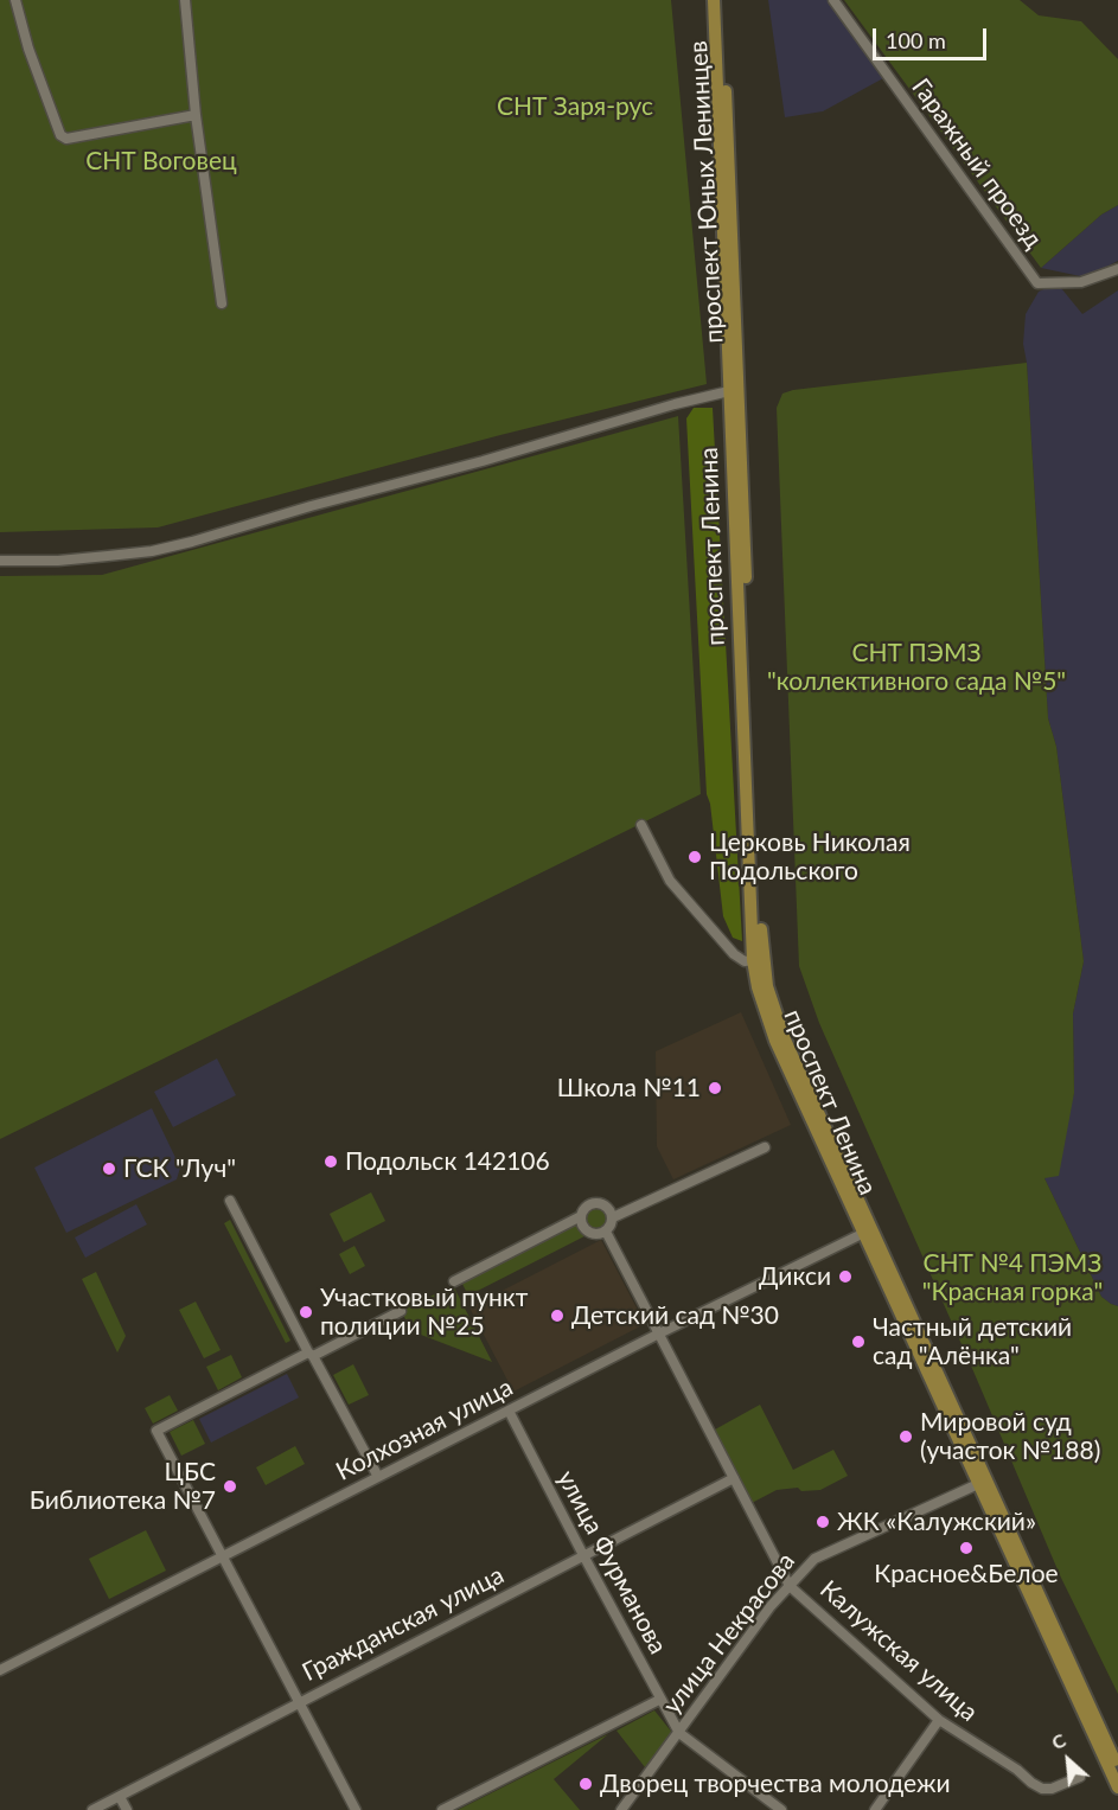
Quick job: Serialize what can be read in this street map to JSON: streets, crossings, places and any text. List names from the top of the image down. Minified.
{"streets":{"main road":["проспект Юных Ленинцев","проспект Ленина"],"street":["Гаражный проезд","Колхозная улица","улица Фурманова","Гражданская улица","улица Некрасова","Калужская улица"]},"crossings":[["проспект Юных Ленинцев","проспект Ленина"],["проспект Ленина","Колхозная улица"],["проспект Ленина","улица Некрасова"],["Колхозная улица","улица Фурманова"],["Колхозная улица","Калужская улица"],["улица Фурманова","Гражданская улица"],["улица Фурманова","улица Некрасова"],["Гражданская улица","Калужская улица"],["улица Некрасова","Калужская улица"]],"parks":["СНТ Заря-рус","СНТ Воговец","СНТ ПЭМЗ \"коллективного сада №5\"","СНТ №4 ПЭМЗ \"Красная горка\""],"places":["Церковь Николая Подольского","Школа №11","Подольск 142106","ГСК \"Луч\"","Дикси","Участковый пункт полиции №25","Детский сад №30","Частный детский сад \"Алёнка\"","Мировой суд (участок №188)","ЦБС Библиотека №7","ЖК «Калужский»","Красное&Белое","Дворец творчества молодежи"],"scale_bar":"100 m","north":"top left"}
